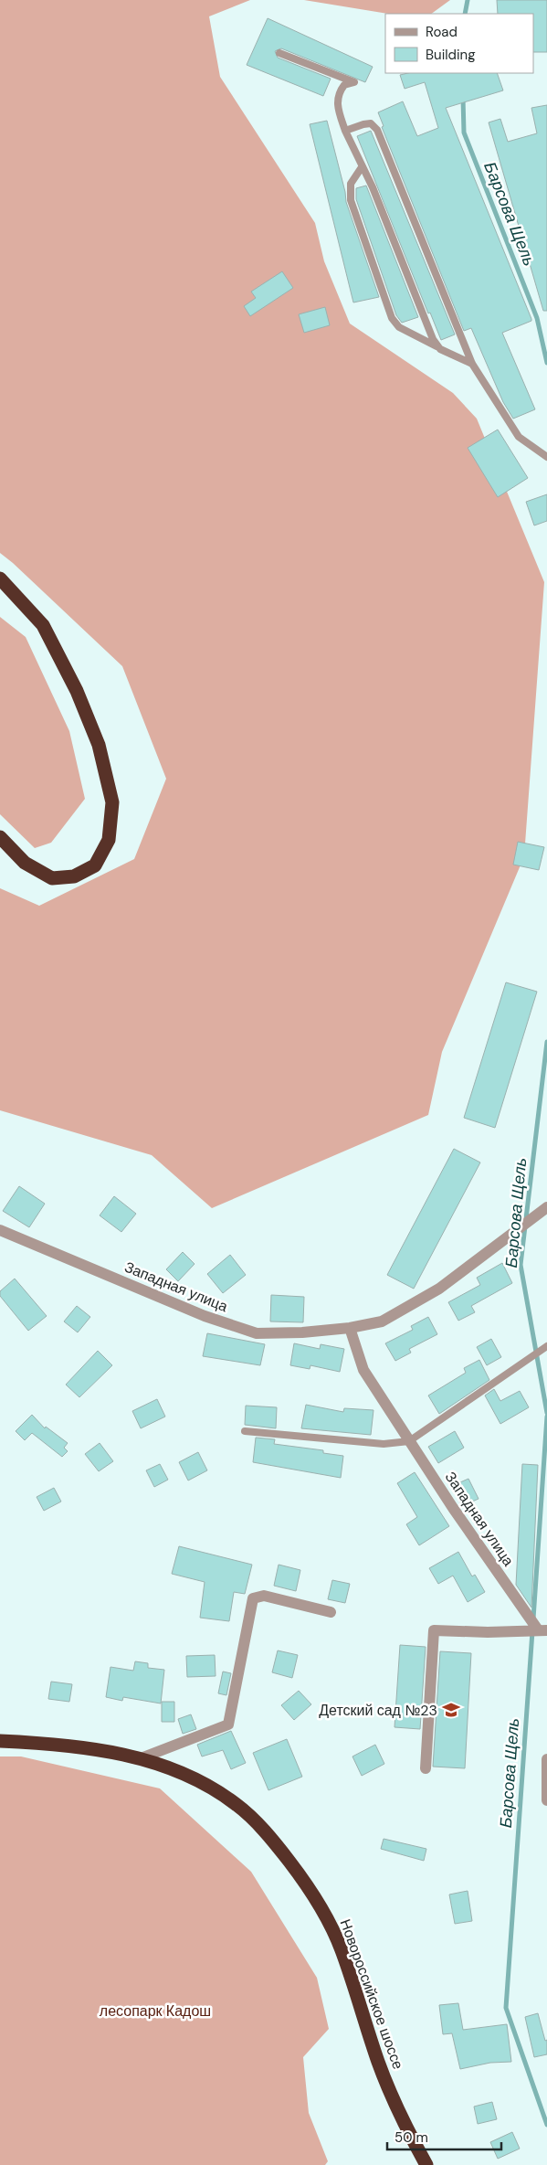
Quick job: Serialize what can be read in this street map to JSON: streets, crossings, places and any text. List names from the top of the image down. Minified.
{"streets":{"highway":["Новороссийское шоссе"],"street":["Западная улица"]},"water":["Барсова Щель"],"parks":["лесопарк Кадош"],"places":{"school or university":["Детский сад №23"]},"legend":["Road","Building"],"scale_bar":"50 m"}
